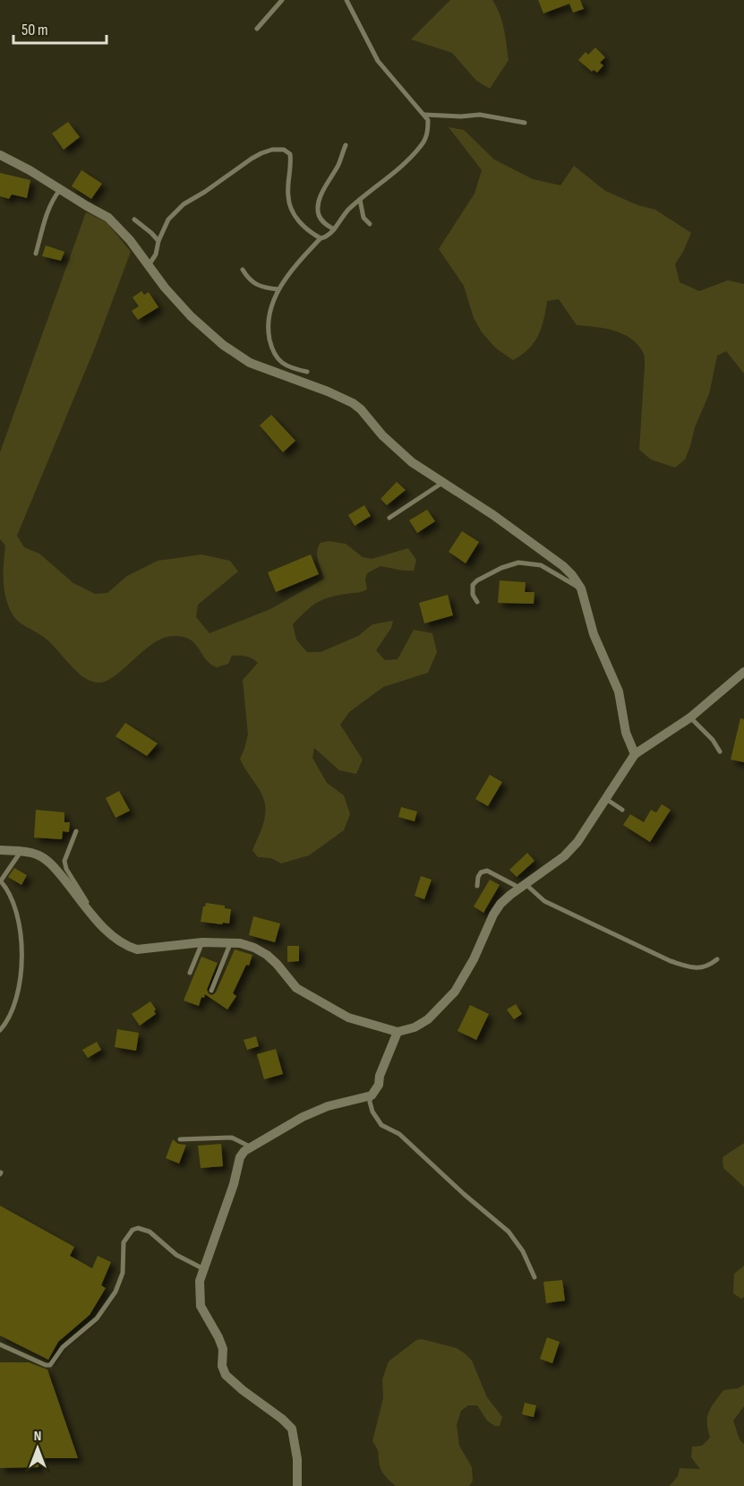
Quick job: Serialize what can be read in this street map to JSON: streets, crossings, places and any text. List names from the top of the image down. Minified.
{"scale_bar":"50 m","north":"top"}
